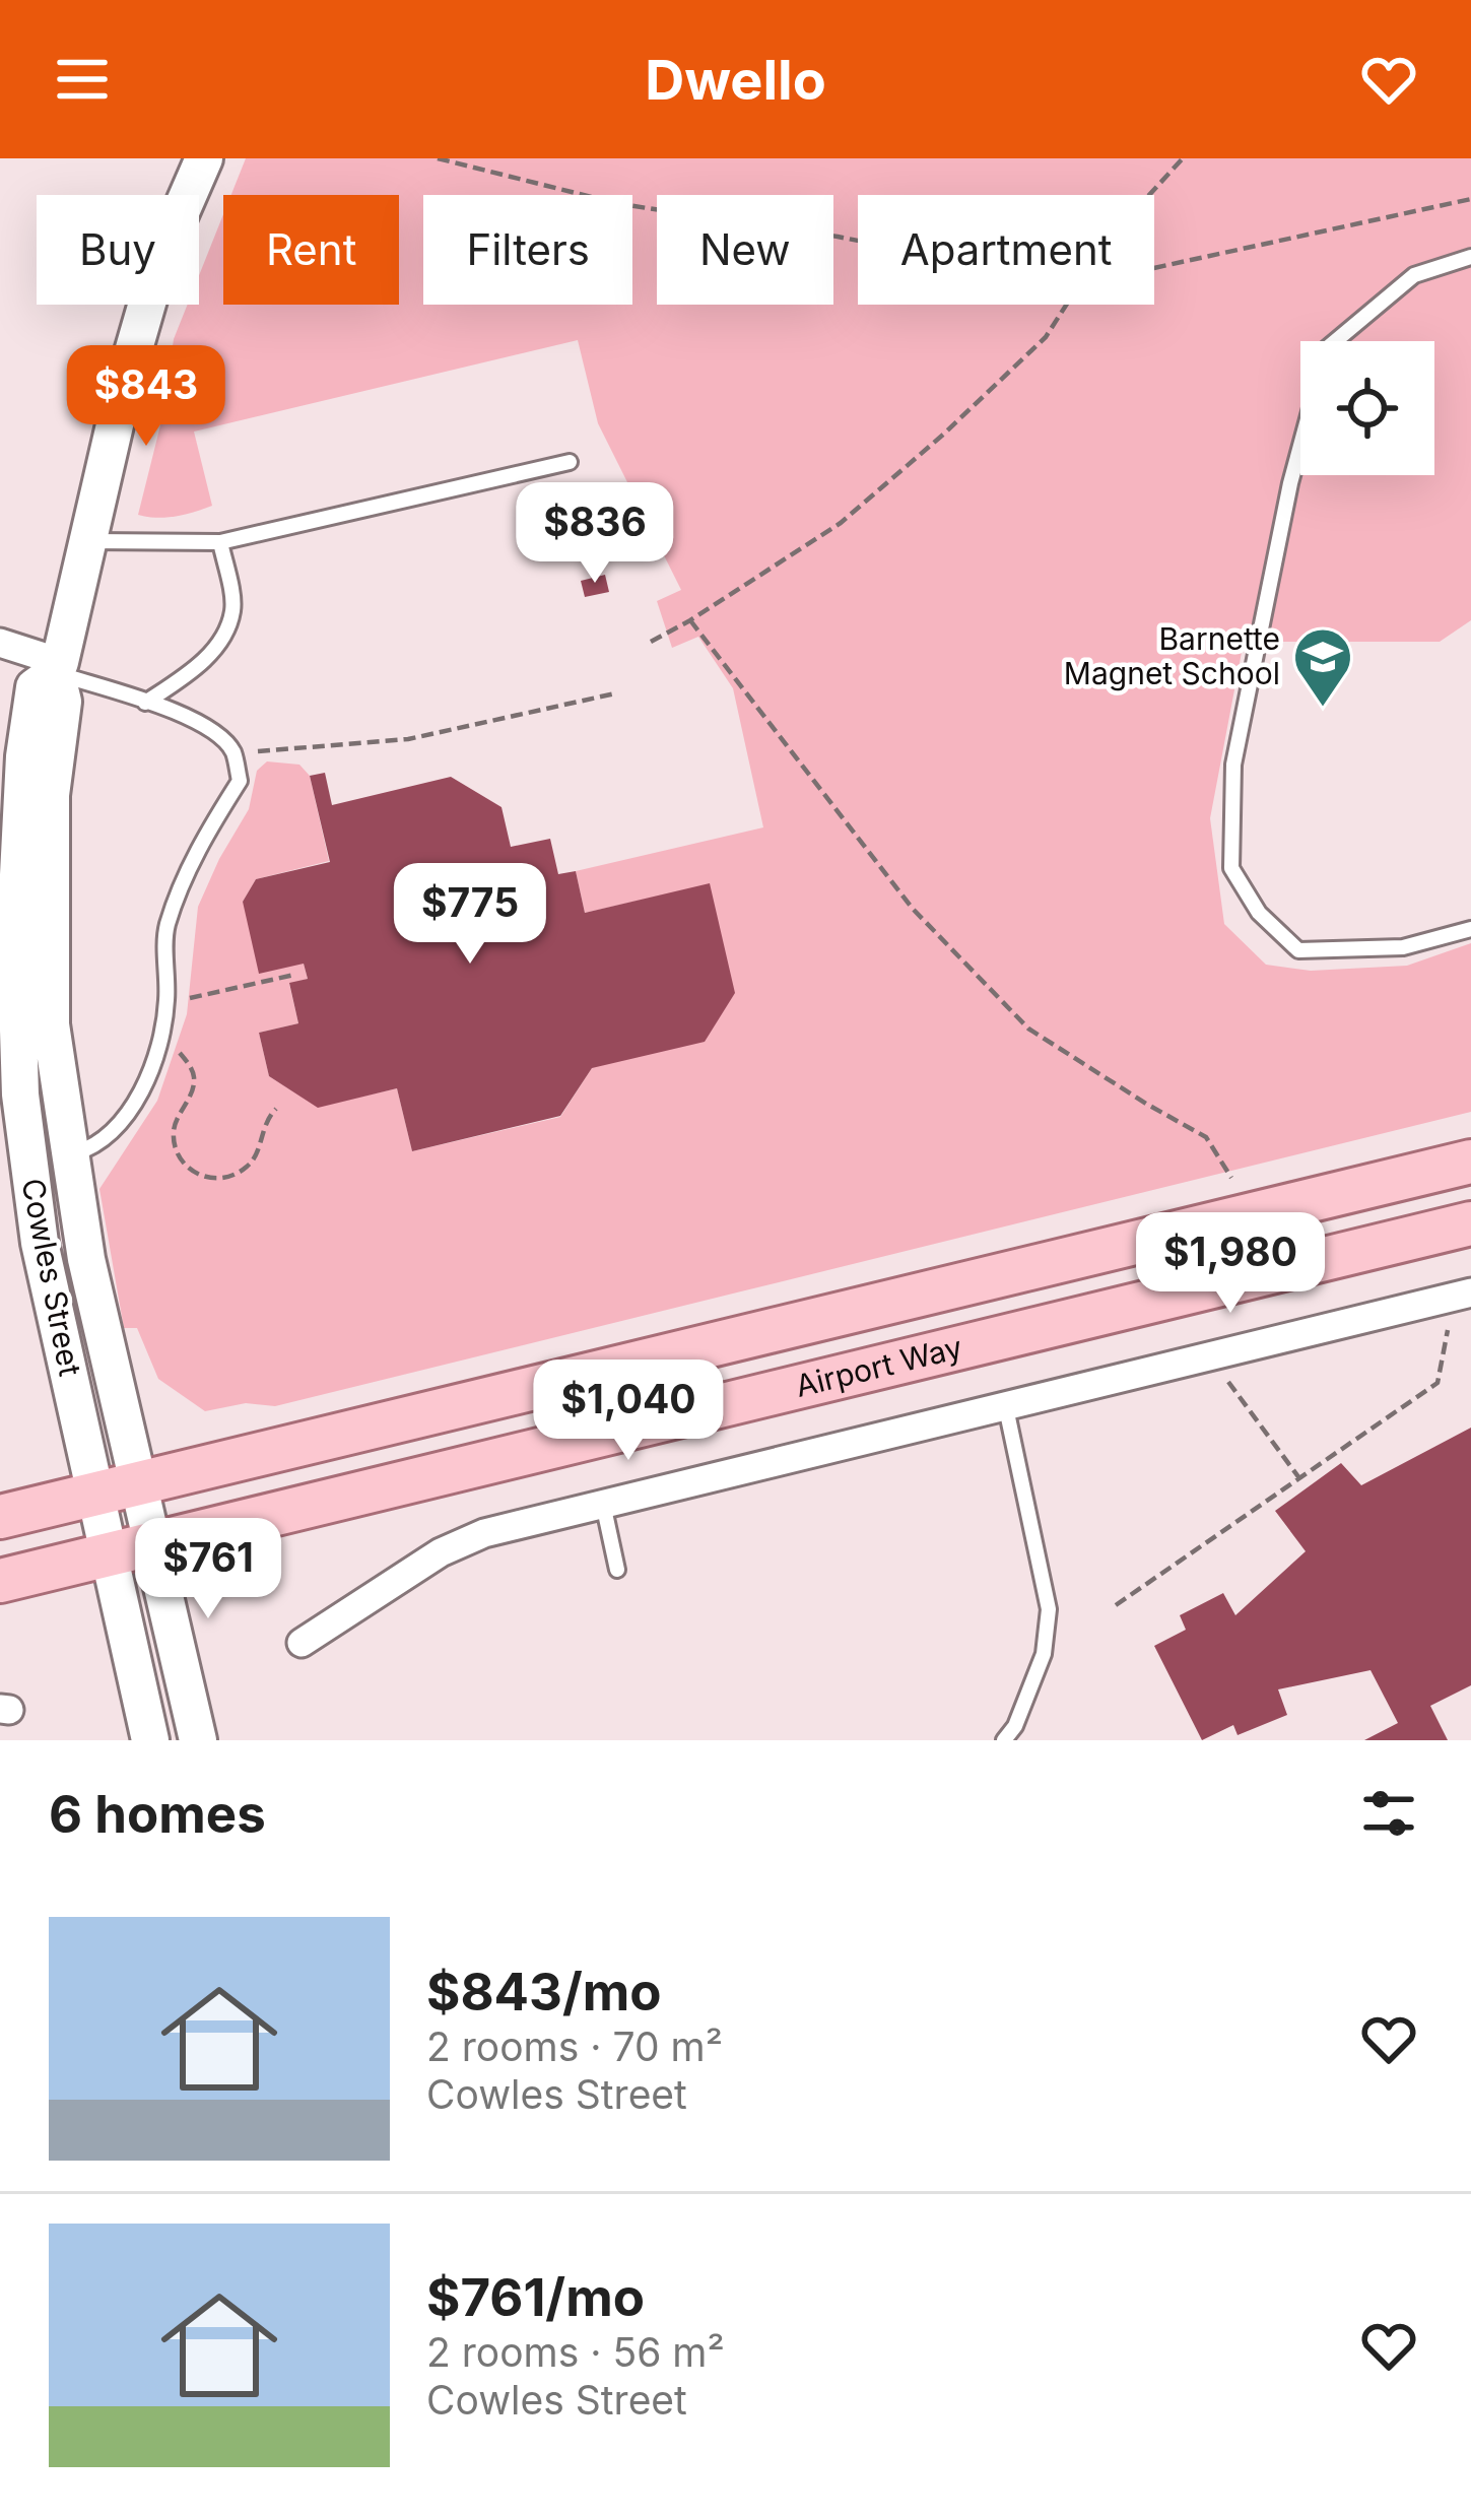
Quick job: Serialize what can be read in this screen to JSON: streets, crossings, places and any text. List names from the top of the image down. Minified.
{"streets":{"main road":["Cowles Street","Airport Way"]},"crossings":[["Cowles Street","Airport Way"]],"places":{"school or university":["Barnette Magnet School"]},"page":{"header":"Dwello","chip":["Buy","Rent","Filters","New","Apartment"],"price":["$843","$836","$775","$1,980","$1,040","$761"],"heading":"6 homes","list":[{"name":"$843/mo","note":"2 rooms · 70 m² · Cowles Street"},{"name":"$761/mo","note":"2 rooms · 56 m² · Cowles Street"}]}}
